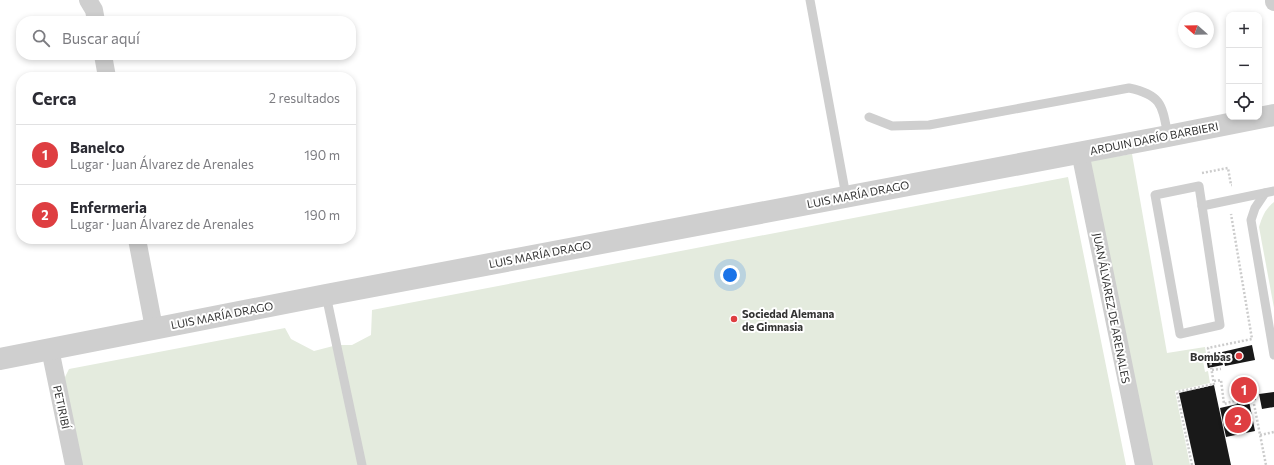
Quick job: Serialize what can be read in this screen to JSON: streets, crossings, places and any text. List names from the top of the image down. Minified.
{"streets":{"street":["ARDUIN DARÍO BARBIERI","LUIS MARÍA DRAGO","JUAN ÁLVAREZ DE ARENALES","PETIRIBÍ"]},"crossings":[["ARDUIN DARÍO BARBIERI","LUIS MARÍA DRAGO"],["ARDUIN DARÍO BARBIERI","JUAN ÁLVAREZ DE ARENALES"],["LUIS MARÍA DRAGO","JUAN ÁLVAREZ DE ARENALES"],["LUIS MARÍA DRAGO","PETIRIBÍ"]],"places":["Sociedad Alemana de Gimnasia","Bombas"],"north":"left","page":{"map_buttons":["+","−"],"search":"Buscar aquí","heading":["Cerca","2 resultados"],"list":[{"mark":"1","name":"Banelco","note":"Lugar · Juan Álvarez de Arenales","value":"190 m"},{"mark":"2","name":"Enfermeria","note":"Lugar · Juan Álvarez de Arenales","value":"190 m"}],"pins":["1","2"]}}
